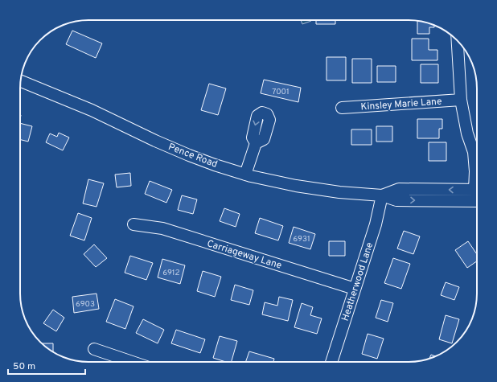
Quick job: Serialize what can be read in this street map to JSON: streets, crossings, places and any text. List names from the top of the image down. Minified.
{"streets":{"street":["Kinsley Marie Lane","Pence Road","Carriageway Lane","Heatherwood Lane"]},"crossings":[["Pence Road","Heatherwood Lane"],["Carriageway Lane","Heatherwood Lane"]],"house_numbers":["7001","6931","6912","6903"],"scale_bar":"50 m"}
